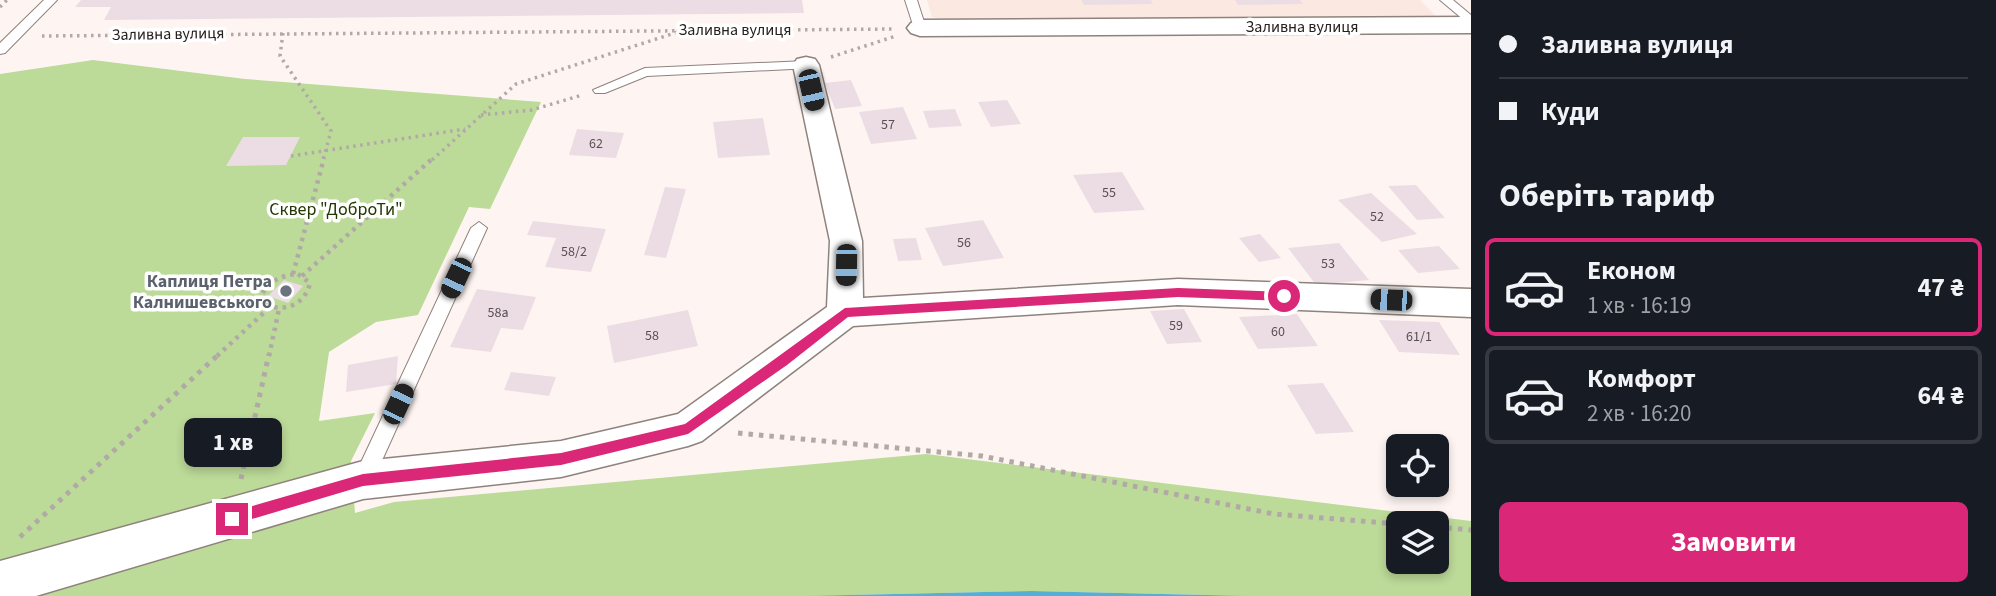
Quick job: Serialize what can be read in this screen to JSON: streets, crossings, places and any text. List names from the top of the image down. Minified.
{"streets":{"street":["Заливна вулиця"]},"parks":["Сквер \"ДоброТи\""],"places":["Каплиця Петра Калнишевського"],"house_numbers":["57","62","55","52","56","58/2","53","58а","59","60","58","61/1"],"page":{"banner":["Заливна вулиця","Куди"],"heading":"Оберіть тариф","list":[{"name":"Економ","note":"1 хв · 16:19","value":"47 ₴"},{"name":"Комфорт","note":"2 хв · 16:20","value":"64 ₴"}],"bubble":"1 хв","buttons":"Замовити"}}
